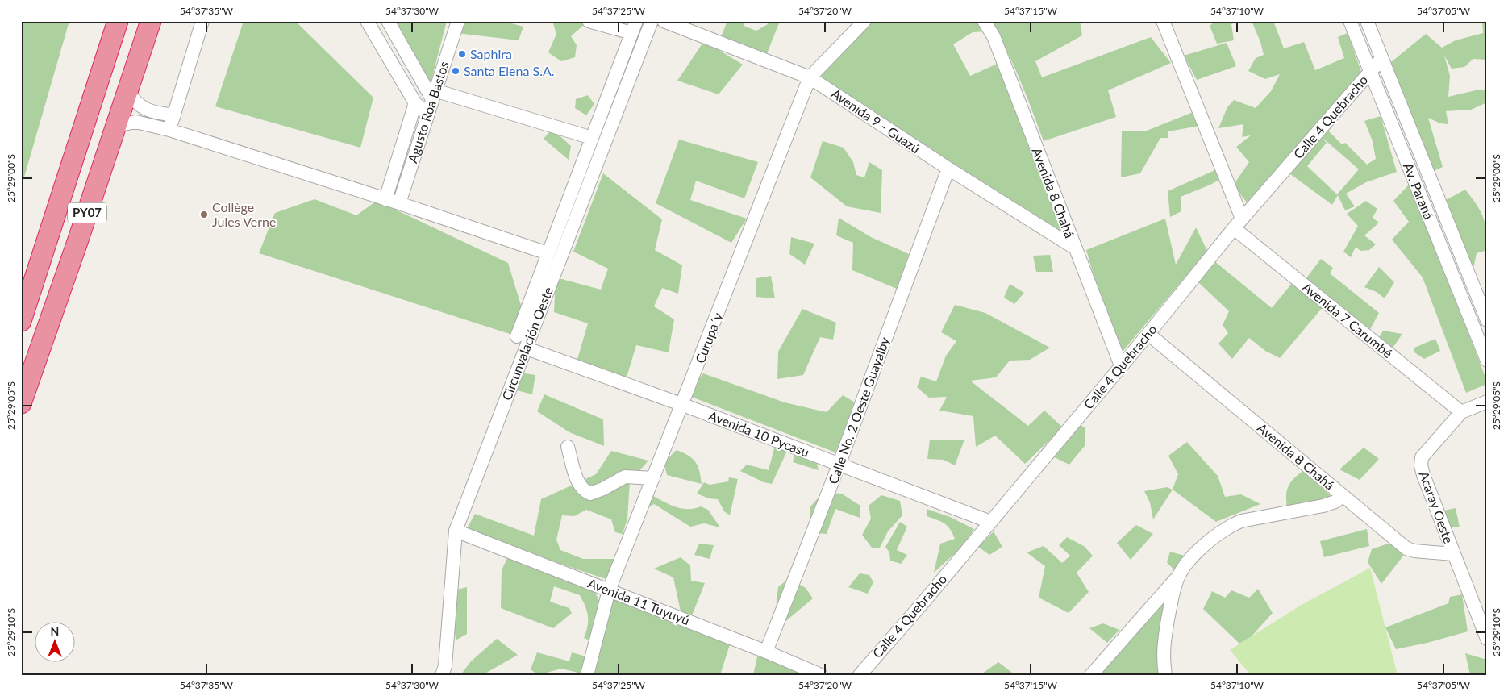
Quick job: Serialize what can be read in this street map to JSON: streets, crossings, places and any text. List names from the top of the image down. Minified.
{"streets":{"highway":["PY07"],"street":["Agusto Roa Bastos","Calle 4 Quebracho","Avenida 9 - Guazú","Av. Paraná","Avenida 8 Chahá","Avenida 7 Carumbé","Curupa´y","Circunvalación Oeste","Calle No. 2 Oeste Guayalby","Avenida 10 Pycasu","Acaray Oeste","Avenida 11 Tuyuyú"]},"crossings":[["Calle 4 Quebracho","Av. Paraná"],["Calle 4 Quebracho","Avenida 8 Chahá"],["Calle 4 Quebracho","Avenida 7 Carumbé"],["Calle 4 Quebracho","Avenida 10 Pycasu"],["Avenida 9 - Guazú","Avenida 8 Chahá"],["Avenida 9 - Guazú","Curupa´y"],["Avenida 9 - Guazú","Calle No. 2 Oeste Guayalby"],["Avenida 8 Chahá","Acaray Oeste"],["Avenida 7 Carumbé","Acaray Oeste"],["Curupa´y","Avenida 10 Pycasu"],["Curupa´y","Avenida 11 Tuyuyú"],["Circunvalación Oeste","Avenida 10 Pycasu"],["Circunvalación Oeste","Avenida 11 Tuyuyú"],["Calle No. 2 Oeste Guayalby","Avenida 10 Pycasu"],["Calle No. 2 Oeste Guayalby","Avenida 11 Tuyuyú"]],"places":["Saphira","Santa Elena S.A.","Collège Jules Verne"],"north":"top","coordinates":["54°37'35\"W","54°37'30\"W","54°37'25\"W","54°37'20\"W","54°37'15\"W","54°37'10\"W","54°37'05\"W","25°29'00\"S","25°29'05\"S","25°29'10\"S"]}
